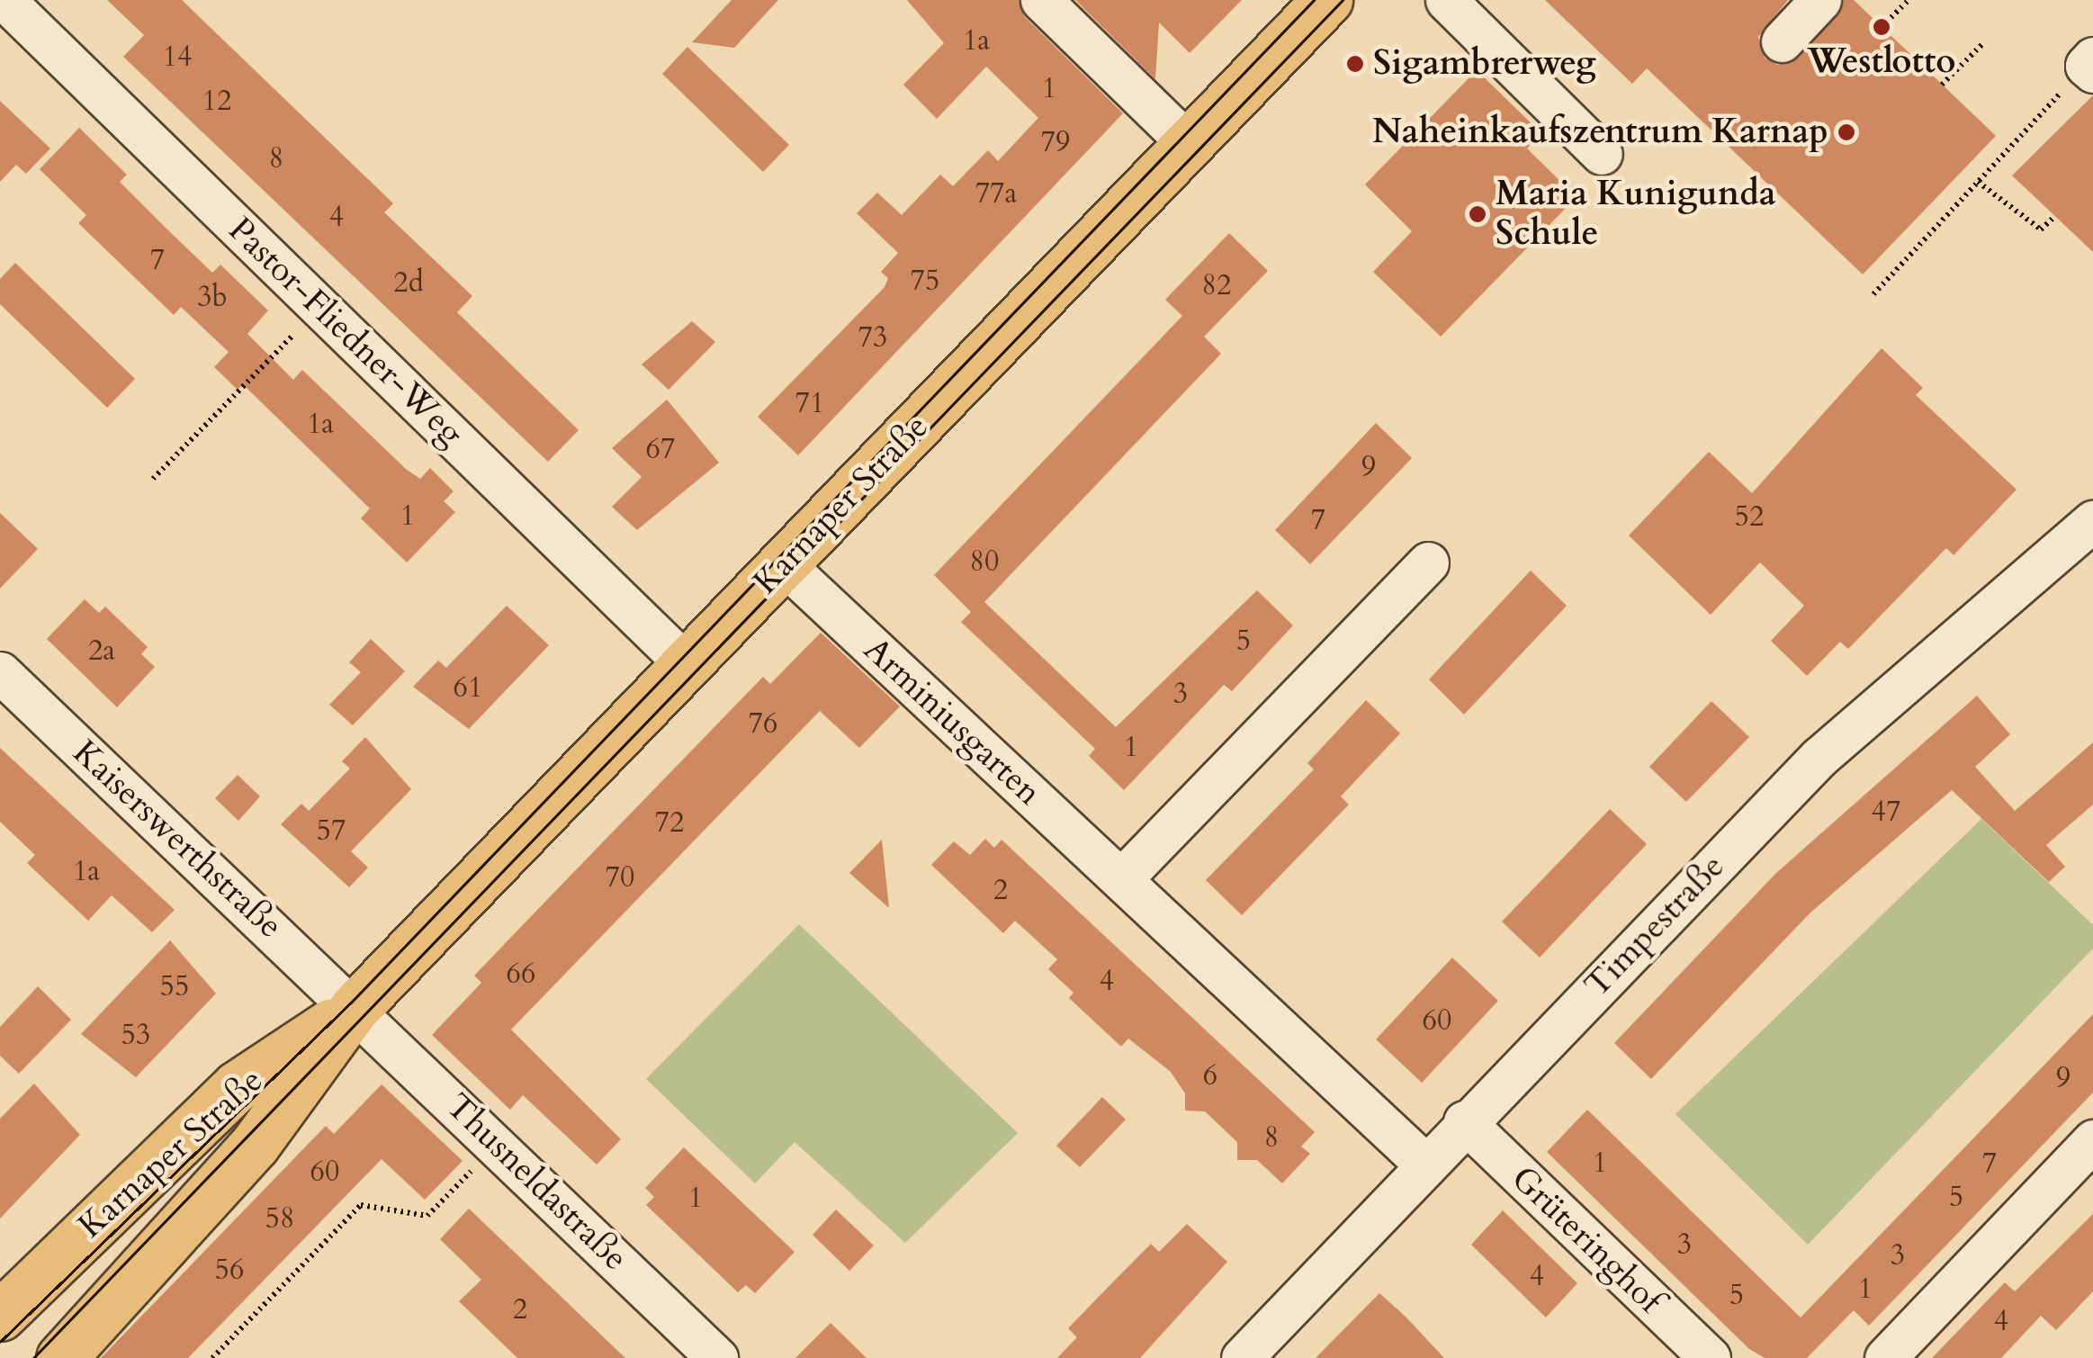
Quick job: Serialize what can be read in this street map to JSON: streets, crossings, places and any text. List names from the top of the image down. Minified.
{"streets":{"main road":["Karnaper Straße"],"street":["Pastor-Fliedner-Weg","Arminiusgarten","Kaiserswerthstraße","Timpestraße","Thusneldastraße","Grüteringhof"]},"crossings":[["Pastor-Fliedner-Weg","Karnaper Straße"],["Karnaper Straße","Arminiusgarten"],["Karnaper Straße","Kaiserswerthstraße"],["Karnaper Straße","Thusneldastraße"],["Arminiusgarten","Timpestraße"],["Kaiserswerthstraße","Thusneldastraße"],["Timpestraße","Grüteringhof"]],"places":["Westlotto","Sigambrerweg","Naheinkaufszentrum Karnap","Maria Kunigunda Schule"],"house_numbers":["1a","14","1","12","79","8","77a","4","7","75","2d","82","3b","73","71","1a","67","9","1","52","7","80","5","2a","61","3","76","1","47","72","57","1a","70","2","66","4","55","60","53","6","9","8","1","7","60","5","1","58","3","3","56","4","1","5","2","4"]}
